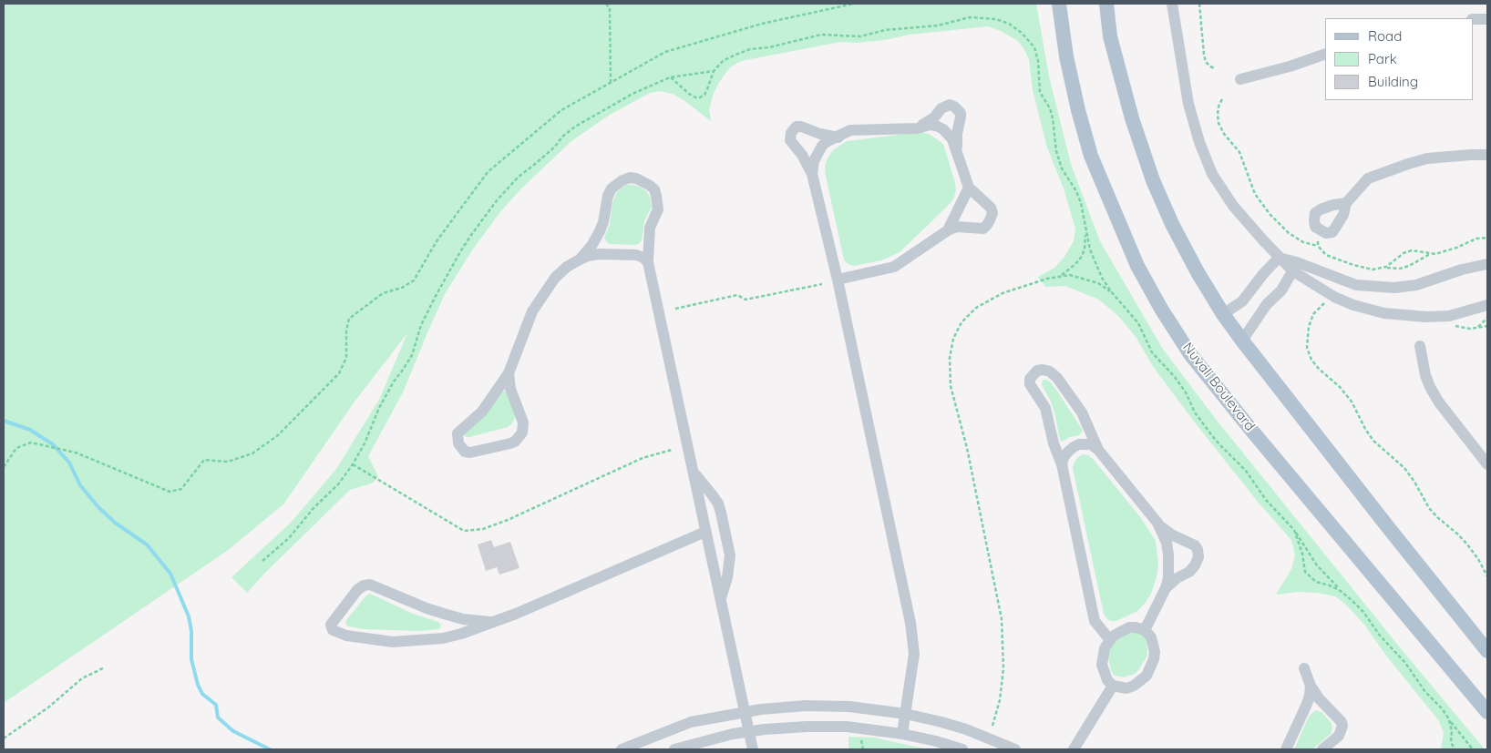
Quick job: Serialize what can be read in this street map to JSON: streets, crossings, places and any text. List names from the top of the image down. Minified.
{"streets":{"main road":["Nuvali Boulevard"]},"legend":["Road","Park","Building"]}
